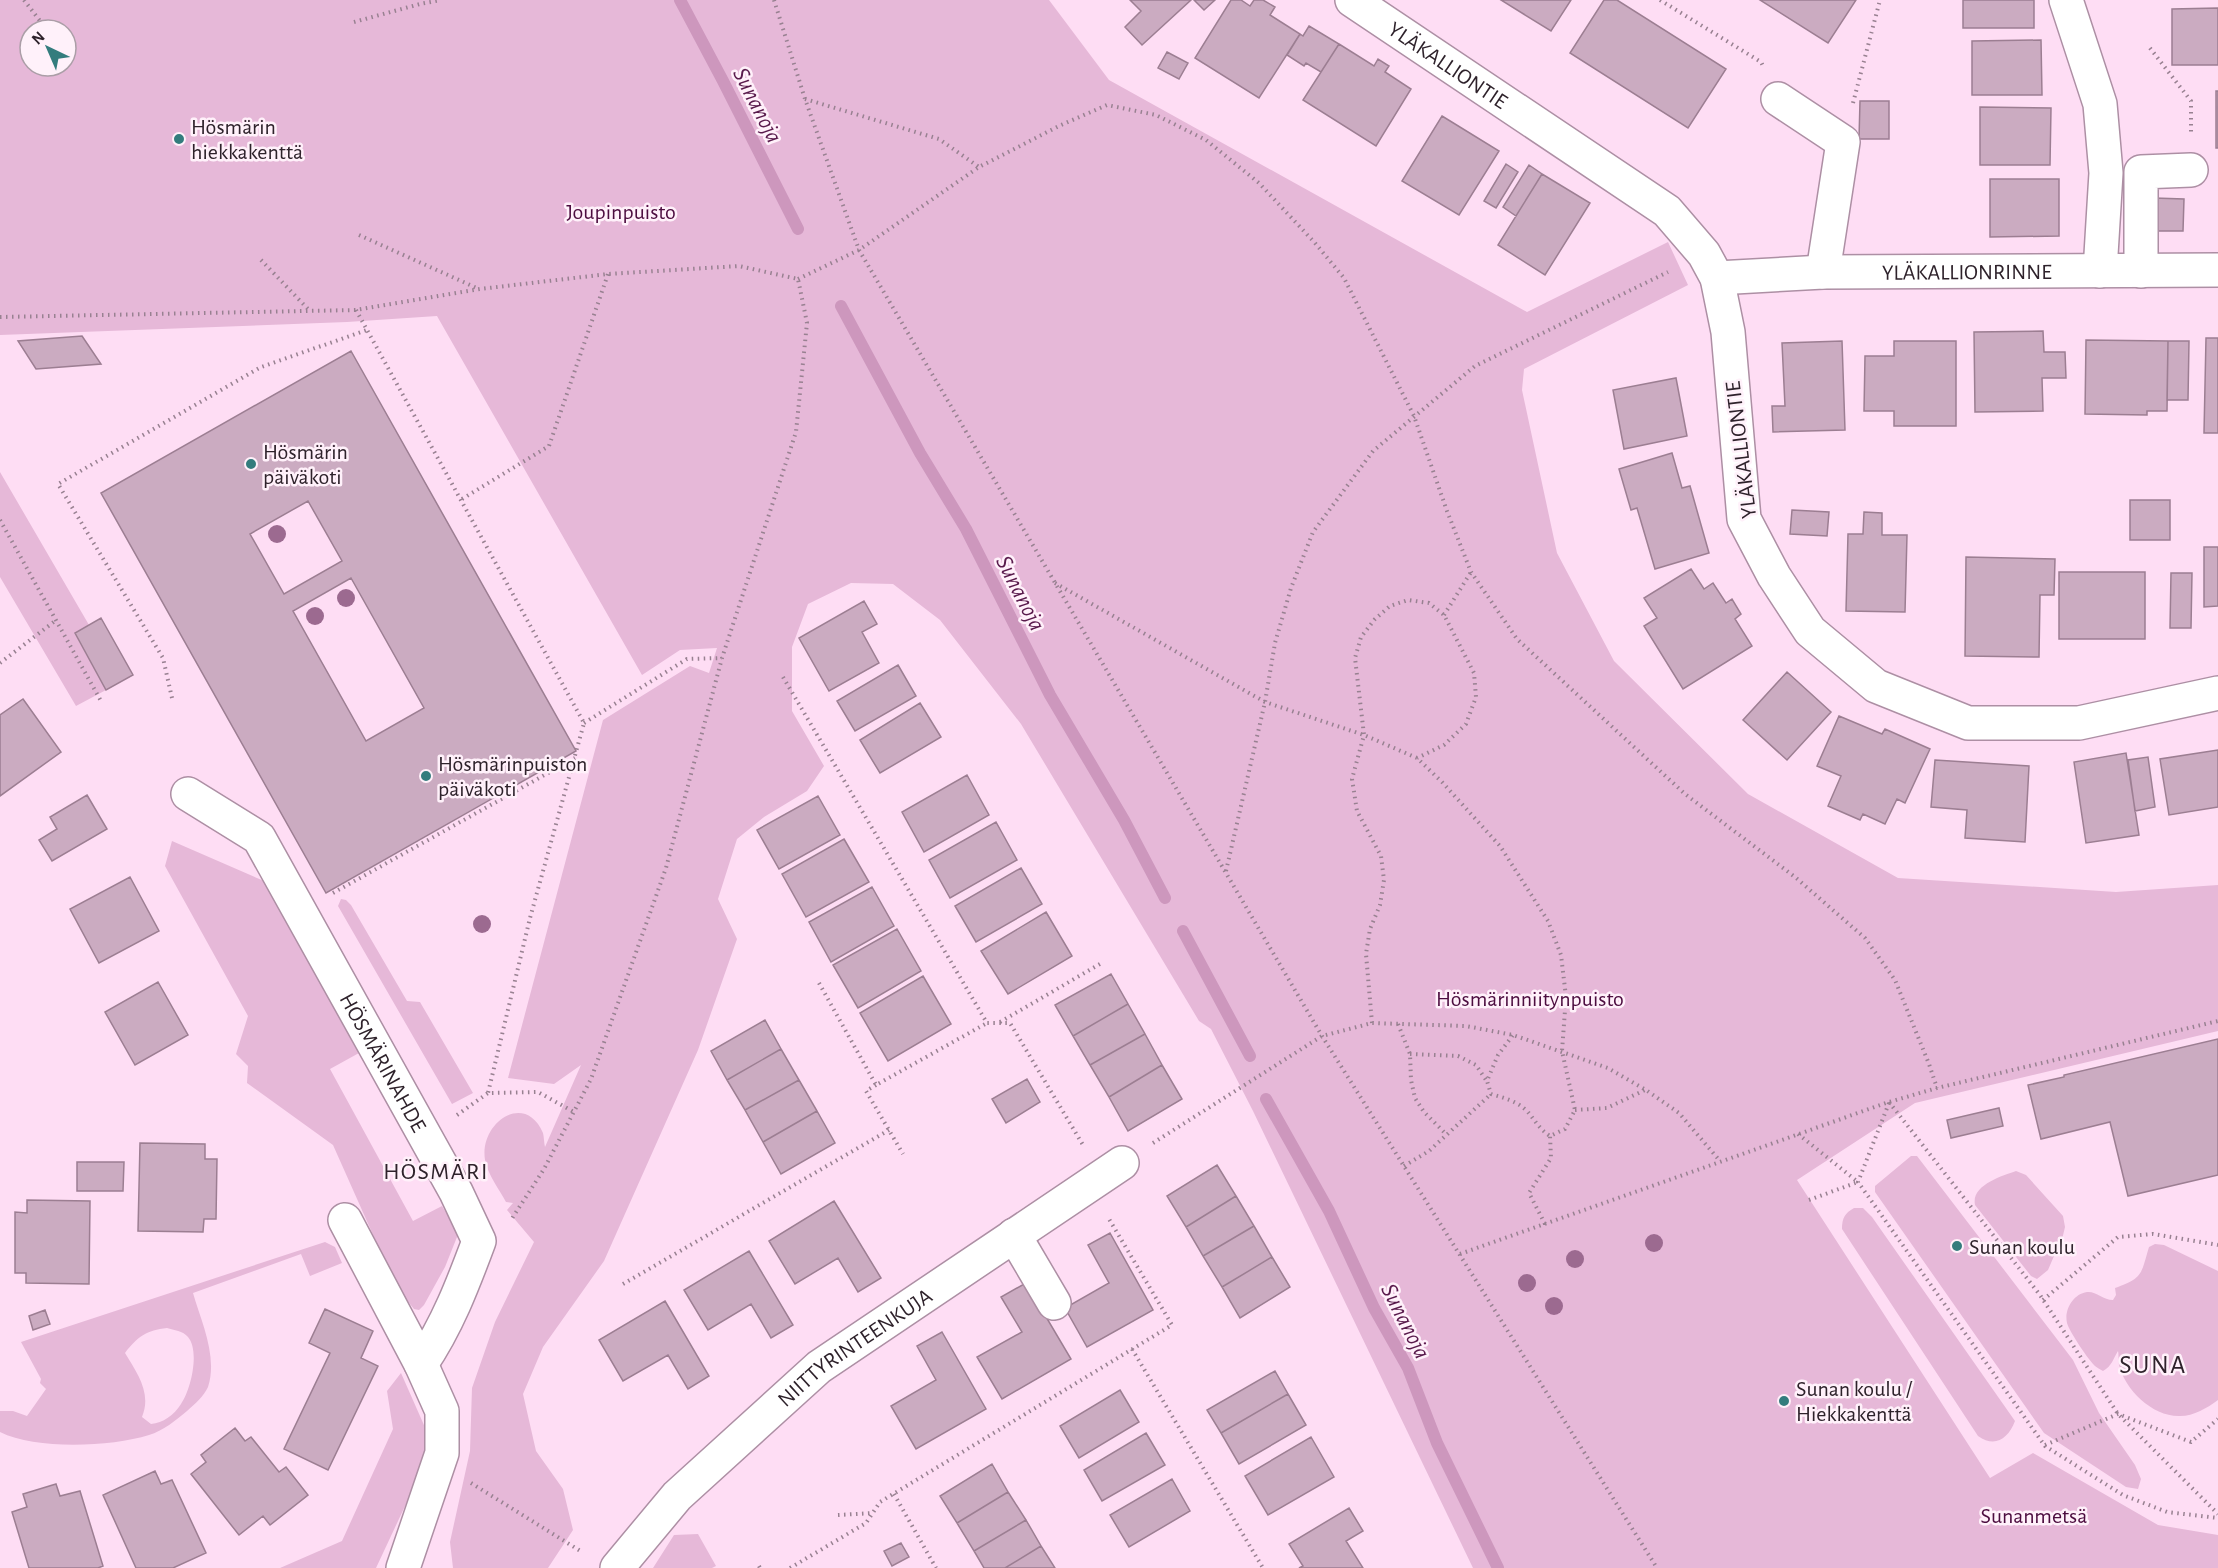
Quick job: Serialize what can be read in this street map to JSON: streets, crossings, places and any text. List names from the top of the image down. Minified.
{"streets":{"street":["YLÄKALLIONTIE","YLÄKALLIONRINNE","HÖSMÄRINAHDE","NIITTYRINTEENKUJA"]},"crossings":[["YLÄKALLIONTIE","YLÄKALLIONRINNE"]],"districts":["HÖSMÄRI","SUNA"],"water":["Sunanoja"],"parks":["Joupinpuisto","Hösmärinniitynpuisto","Sunanmetsä"],"places":["Hösmärin hiekkakenttä","Hösmärin päiväkoti","Hösmärinpuiston päiväkoti","Sunan koulu","Sunan koulu / Hiekkakenttä"],"north":"top left"}
